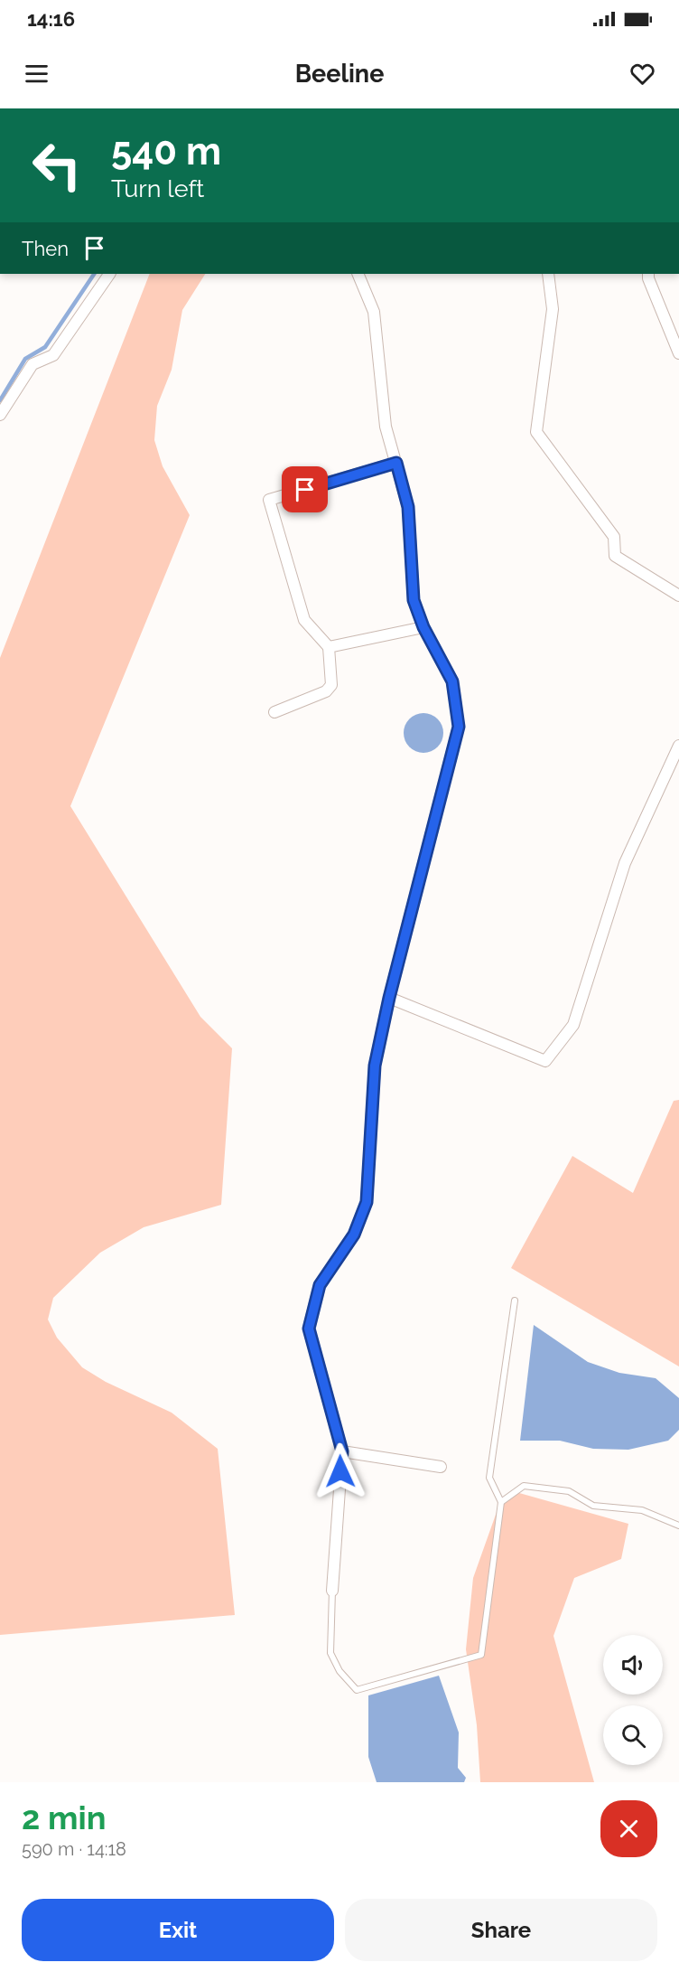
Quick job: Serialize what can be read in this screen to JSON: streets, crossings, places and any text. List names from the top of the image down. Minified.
{"page":{"status":"14:16","header":"Beeline","turn":["540 m","Turn left"],"then":"Then","heading":["2 min","590 m · 14:18"],"buttons":["Exit","Share"]}}
